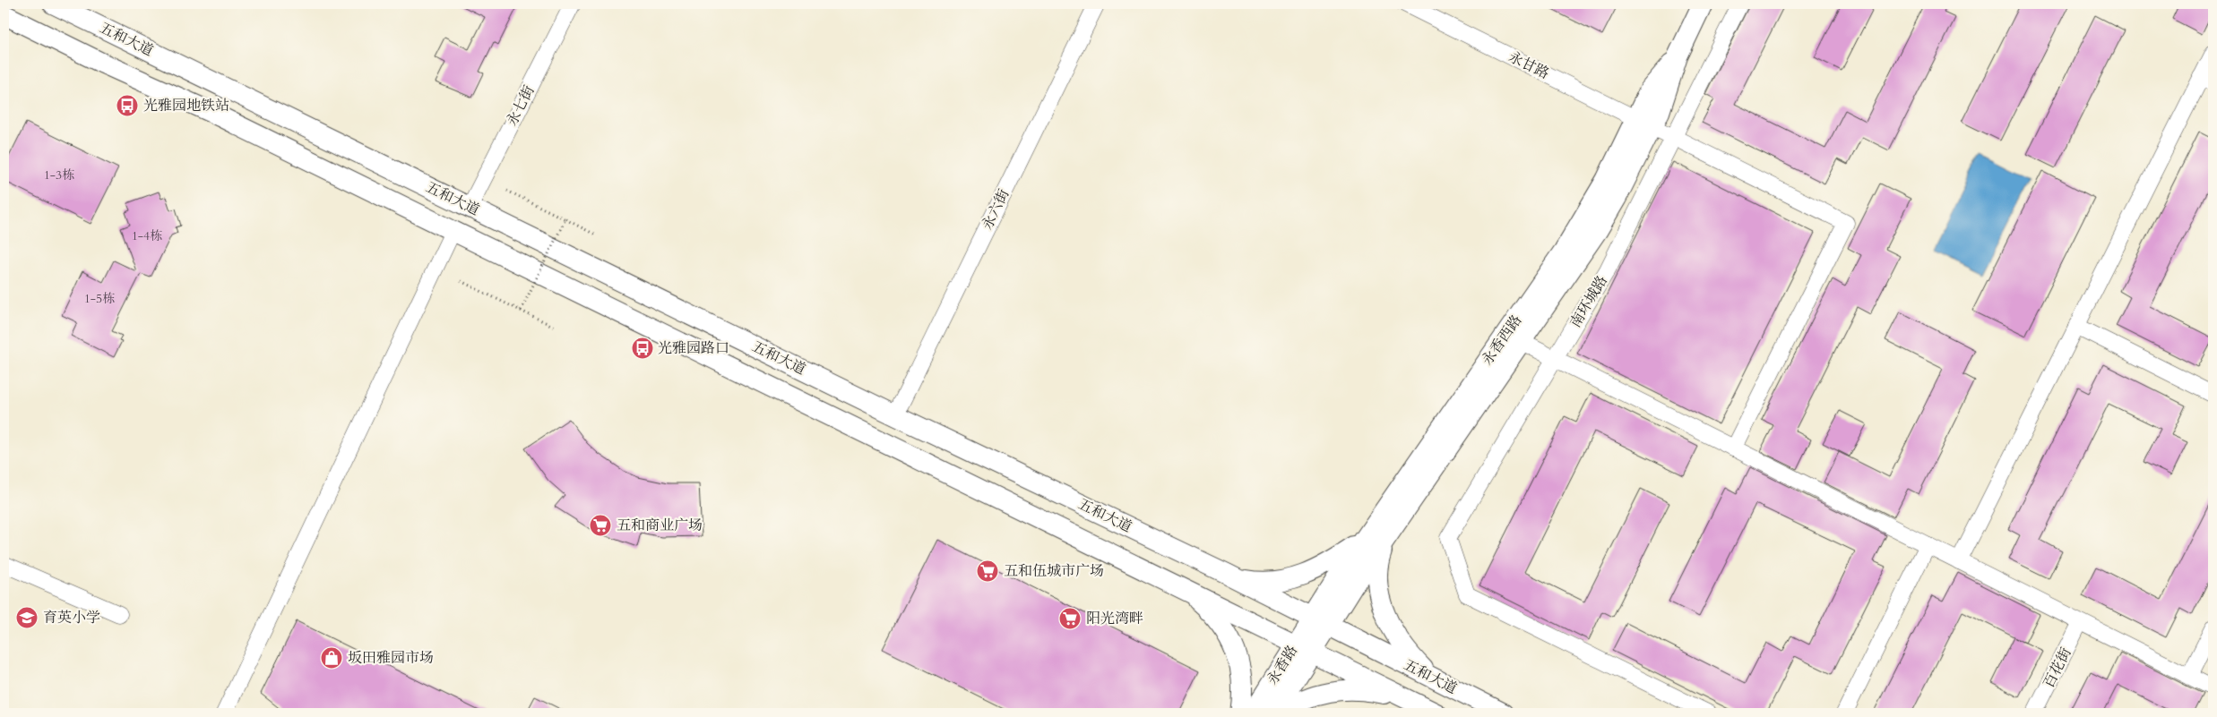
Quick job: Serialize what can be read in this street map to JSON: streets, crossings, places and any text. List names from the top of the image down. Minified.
{"streets":{"main road":["五和大道","永香西路","永香路"],"street":["永甘路","永七街","永六街","南环城路","百花街"]},"crossings":[["五和大道","永七街"],["五和大道","永六街"],["五和大道","永香西路"],["五和大道","永香路"],["永甘路","南环城路"],["永甘路","永香西路"],["永香西路","永香路"]],"places":{"bus stop":["光雅园地铁站","光雅园路口"],"supermarket":["五和商业广场","五和伍城市广场","阳光湾畔"],"school or university":["育英小学"],"shop":["坂田雅园市场"]},"house_numbers":["1-3栋","1-4栋","1-5栋"]}
